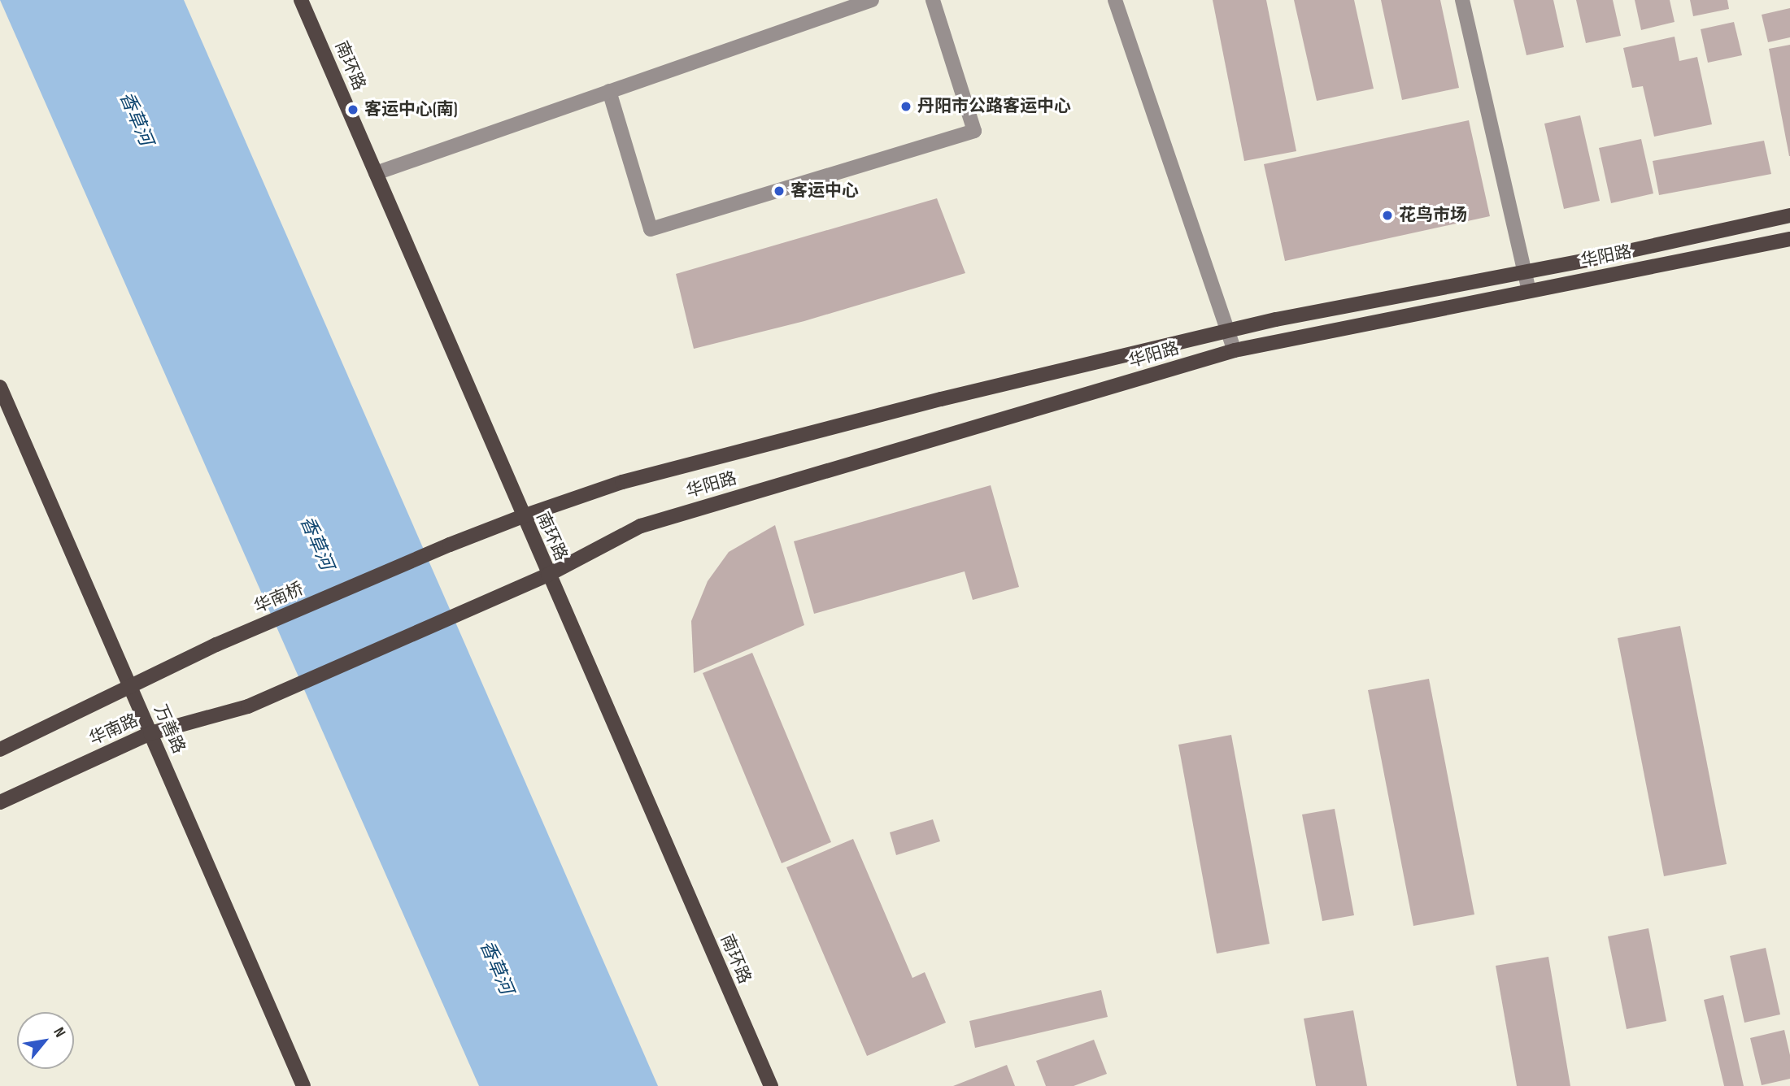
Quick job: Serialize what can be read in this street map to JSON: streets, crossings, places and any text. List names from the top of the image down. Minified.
{"streets":{"main road":["南环路","华阳路","华南桥","万善路","华南路"]},"crossings":[["南环路","华阳路"],["南环路","华南桥"],["南环路","华南路"],["华阳路","华南路"],["华南桥","华南路"],["万善路","华南路"]],"water":["香草河"],"places":["丹阳市公路客运中心","客运中心(南)","客运中心","花鸟市场"],"north":"top right"}
